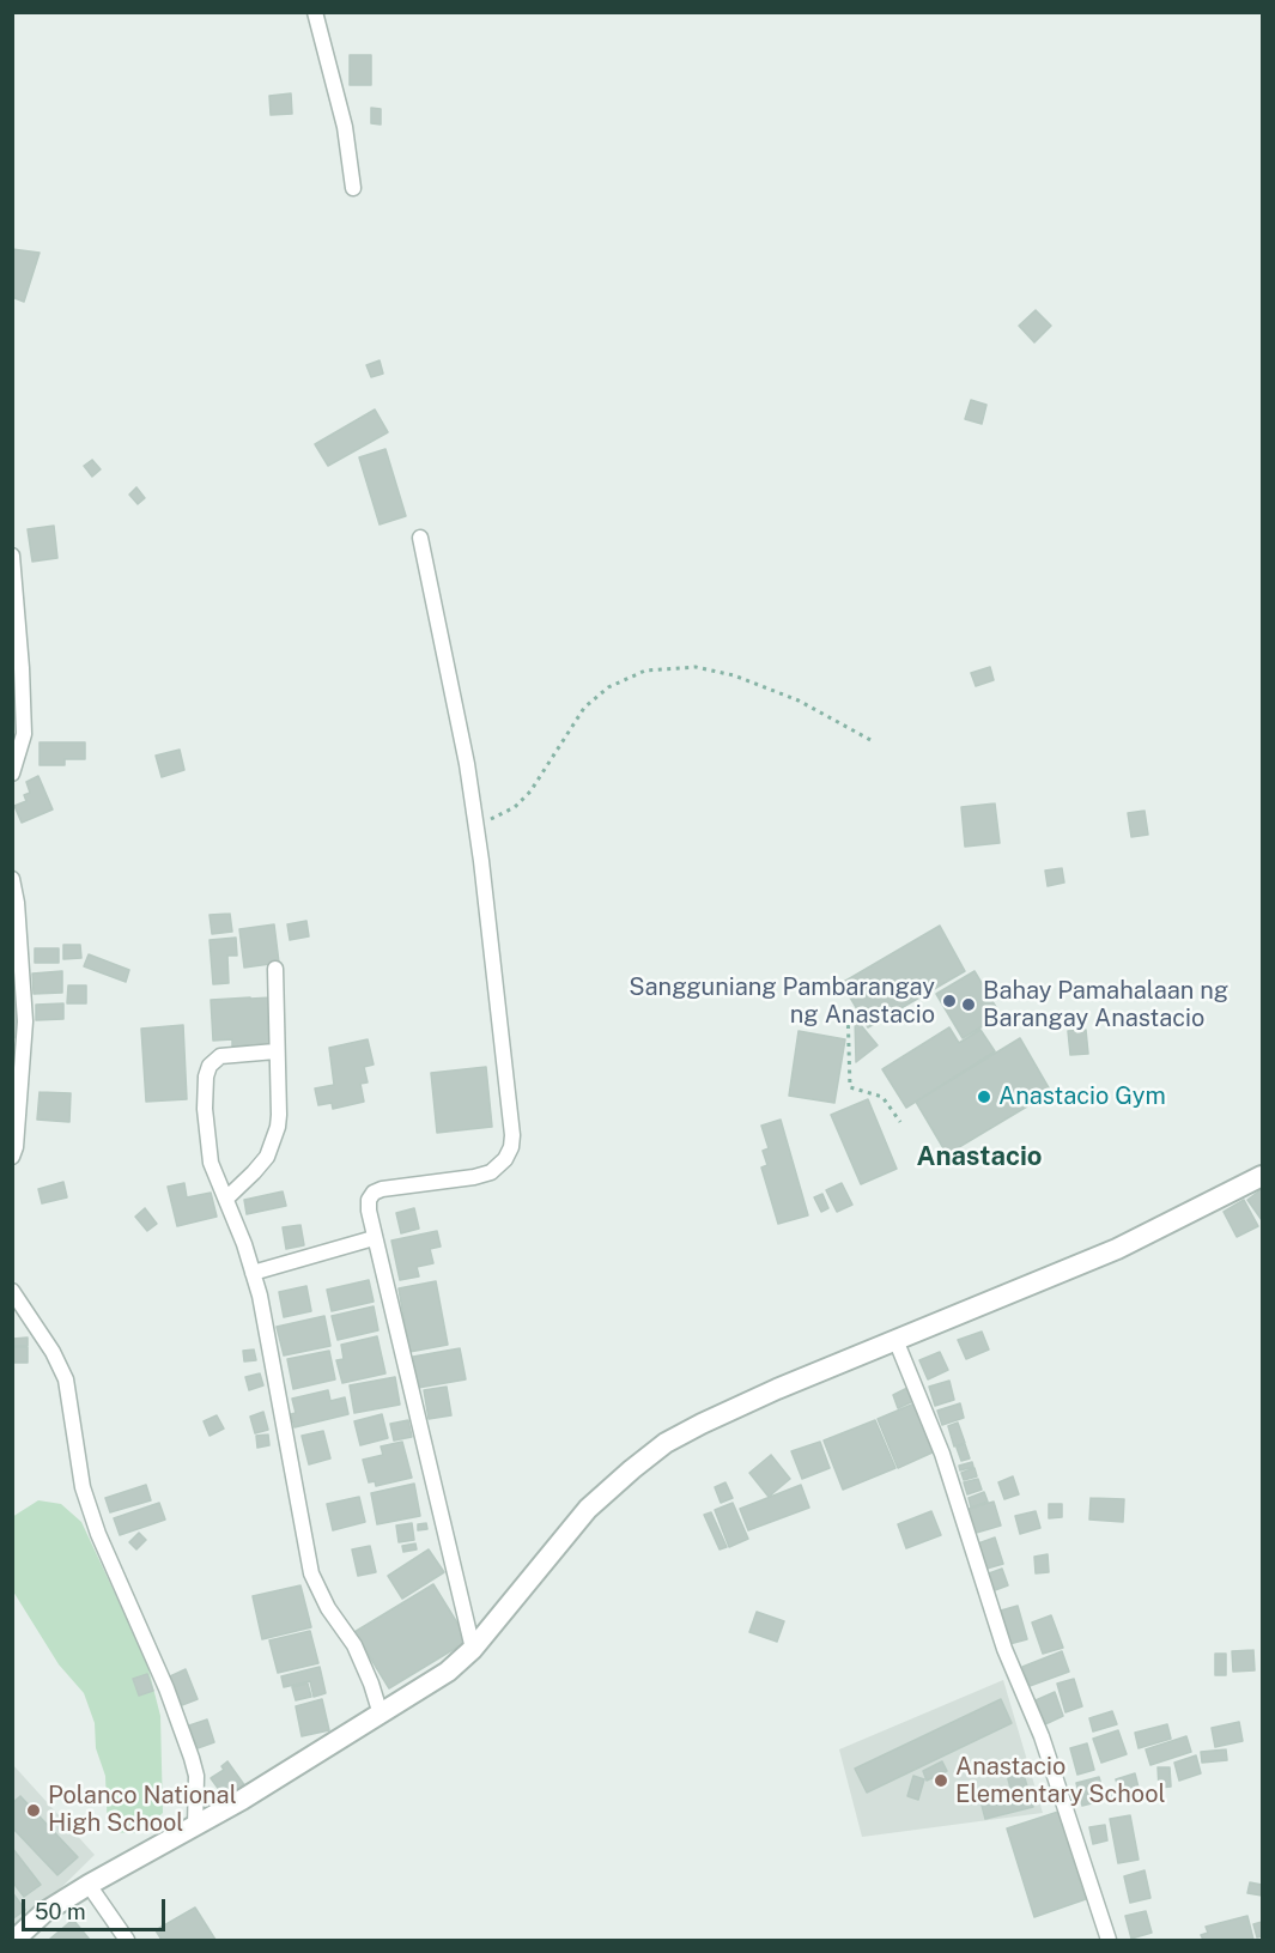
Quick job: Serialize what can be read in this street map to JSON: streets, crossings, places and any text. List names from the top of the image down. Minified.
{"districts":["Anastacio"],"places":["Sangguniang Pambarangay ng Anastacio","Bahay Pamahalaan ng Barangay Anastacio","Anastacio Gym","Anastacio Elementary School","Polanco National High School"],"scale_bar":"50 m"}
